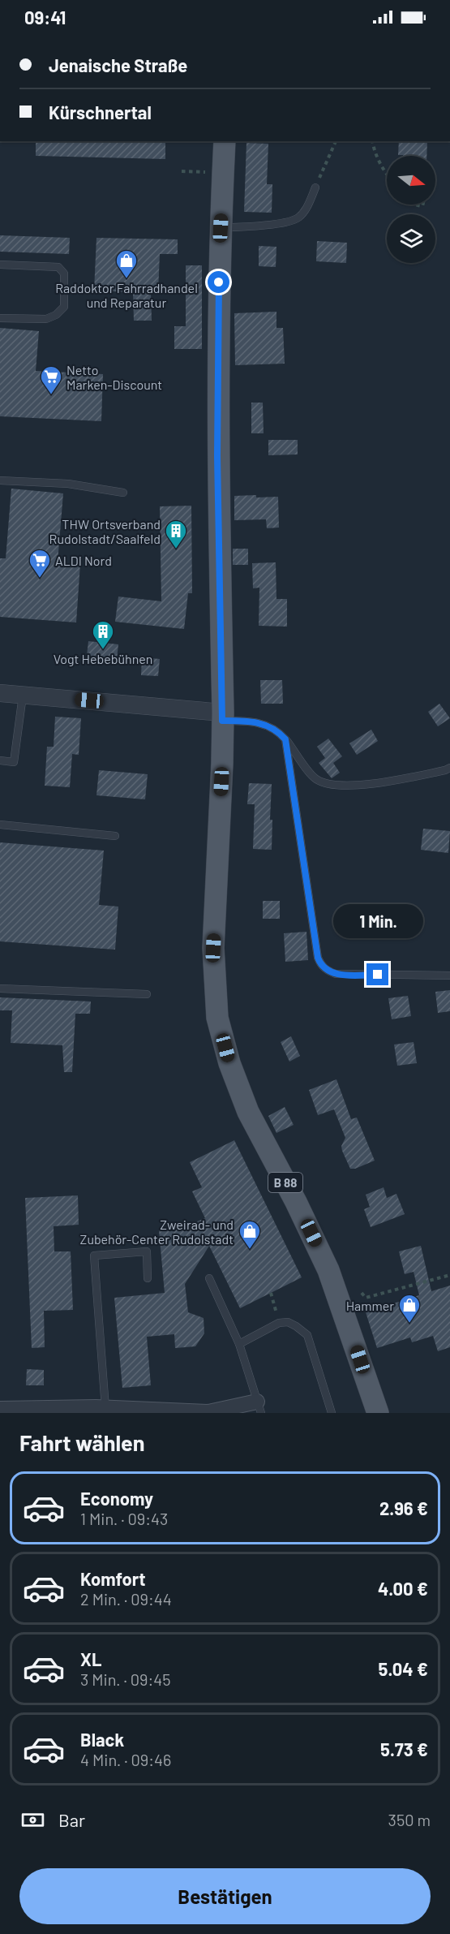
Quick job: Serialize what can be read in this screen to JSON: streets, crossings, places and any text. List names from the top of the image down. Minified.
{"streets":{"main road":["B 88"]},"places":{"shop":["Raddoktor Fahrradhandel und Reparatur","Zweirad- und Zubehör-Center Rudolstadt","Hammer"],"supermarket":["Netto Marken-Discount","ALDI Nord"],"building":["THW Ortsverband Rudolstadt/Saalfeld","Vogt Hebebühnen"]},"north":"right","page":{"status":"09:41","banner":["Jenaische Straße","Kürschnertal"],"bubble":"1 Min.","heading":"Fahrt wählen","list":[{"name":"Economy","note":"1 Min. · 09:43","value":"2.96 €"},{"name":"Komfort","note":"2 Min. · 09:44","value":"4.00 €"},{"name":"XL","note":"3 Min. · 09:45","value":"5.04 €"},{"name":"Black","note":"4 Min. · 09:46","value":"5.73 €"}],"pay":["Bar","350 m"],"buttons":"Bestätigen"}}
